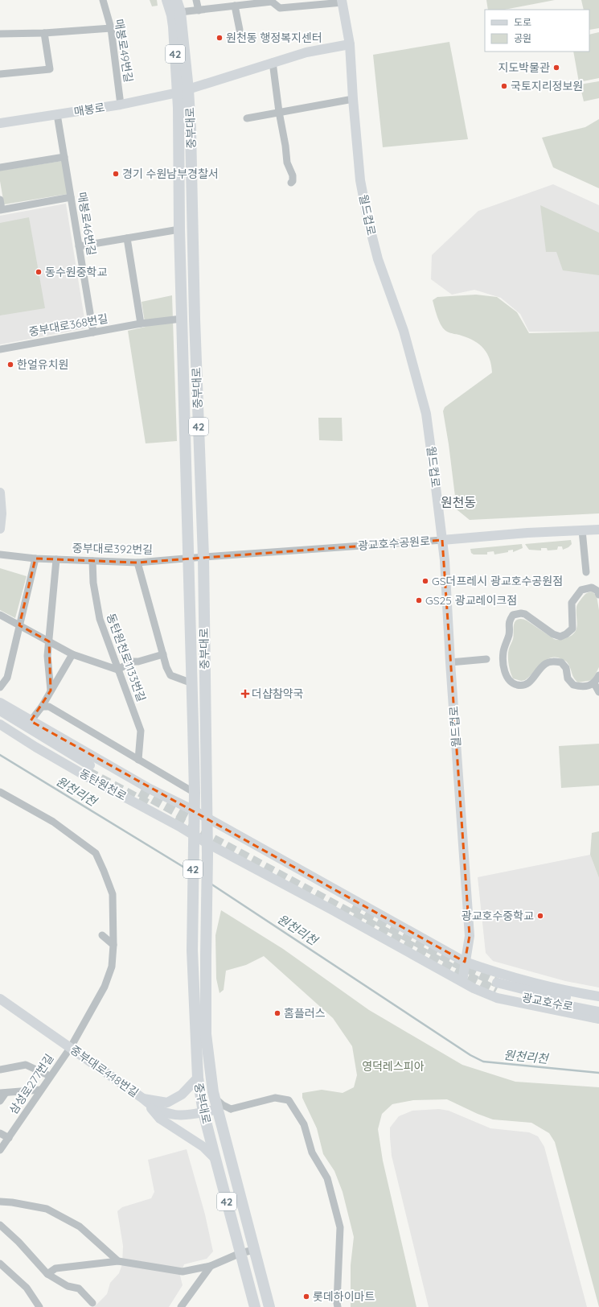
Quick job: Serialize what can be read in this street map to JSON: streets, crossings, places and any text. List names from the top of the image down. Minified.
{"streets":{"main road":["42","중부대로"],"street":["매봉로49번길","매봉로","월드컵로","매봉로46번길","중부대로368번길","광교호수공원로","중부대로392번길","동탄원천로1133번길","동탄원천로","광교호수로","중부대로448번길","삼성로277번길"]},"crossings":[["매봉로49번길","매봉로"],["매봉로","중부대로"],["매봉로","월드컵로"],["매봉로","매봉로46번길"],["중부대로","중부대로368번길"],["중부대로","광교호수공원로"],["중부대로","중부대로392번길"],["중부대로","동탄원천로"],["중부대로","중부대로448번길"],["월드컵로","광교호수공원로"],["월드컵로","동탄원천로"],["매봉로46번길","중부대로368번길"],["광교호수공원로","중부대로392번길"],["중부대로392번길","동탄원천로1133번길"],["중부대로448번길","삼성로277번길"]],"districts":["원천동"],"water":["원천리천"],"parks":["영덕레스피아"],"places":{"other":["원천동 행정복지센터","지도박물관","국토지리정보원","경기 수원남부경찰서","동수원중학교","한얼유치원","GS더프레시 광교호수공원점","GS25 광교레이크점","광교호수중학교","홈플러스","롯데하이마트"],"health":["더샵참약국"]},"legend":["도로","공원"]}
